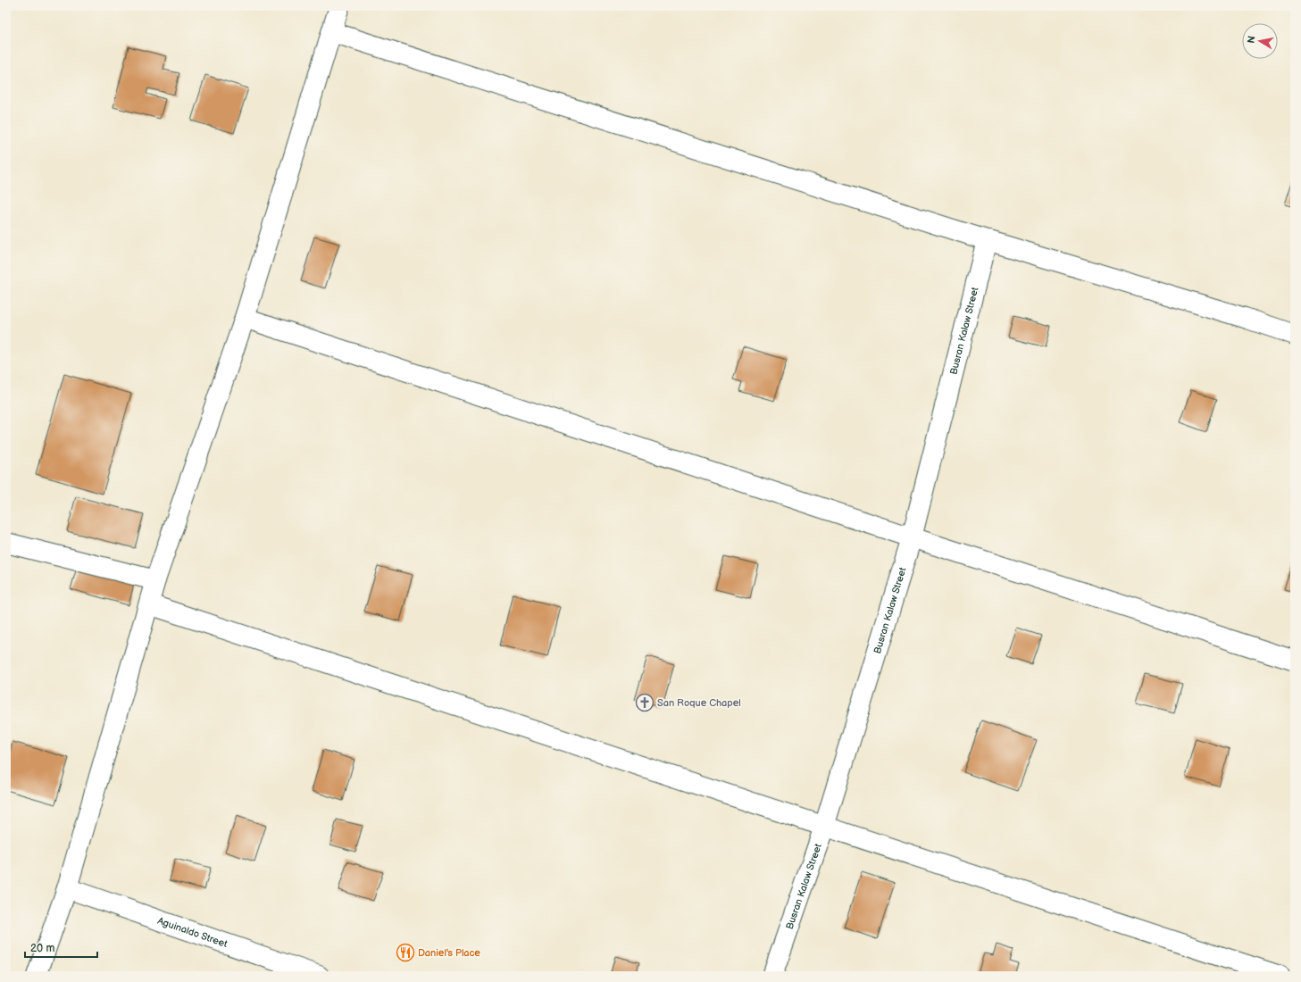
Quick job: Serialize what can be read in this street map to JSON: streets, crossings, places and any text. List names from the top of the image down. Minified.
{"streets":{"street":["Busran Kalaw Street","Aguinaldo Street"]},"places":{"church":["San Roque Chapel"],"restaurant":["Daniel's Place"]},"scale_bar":"20 m","north":"left"}
